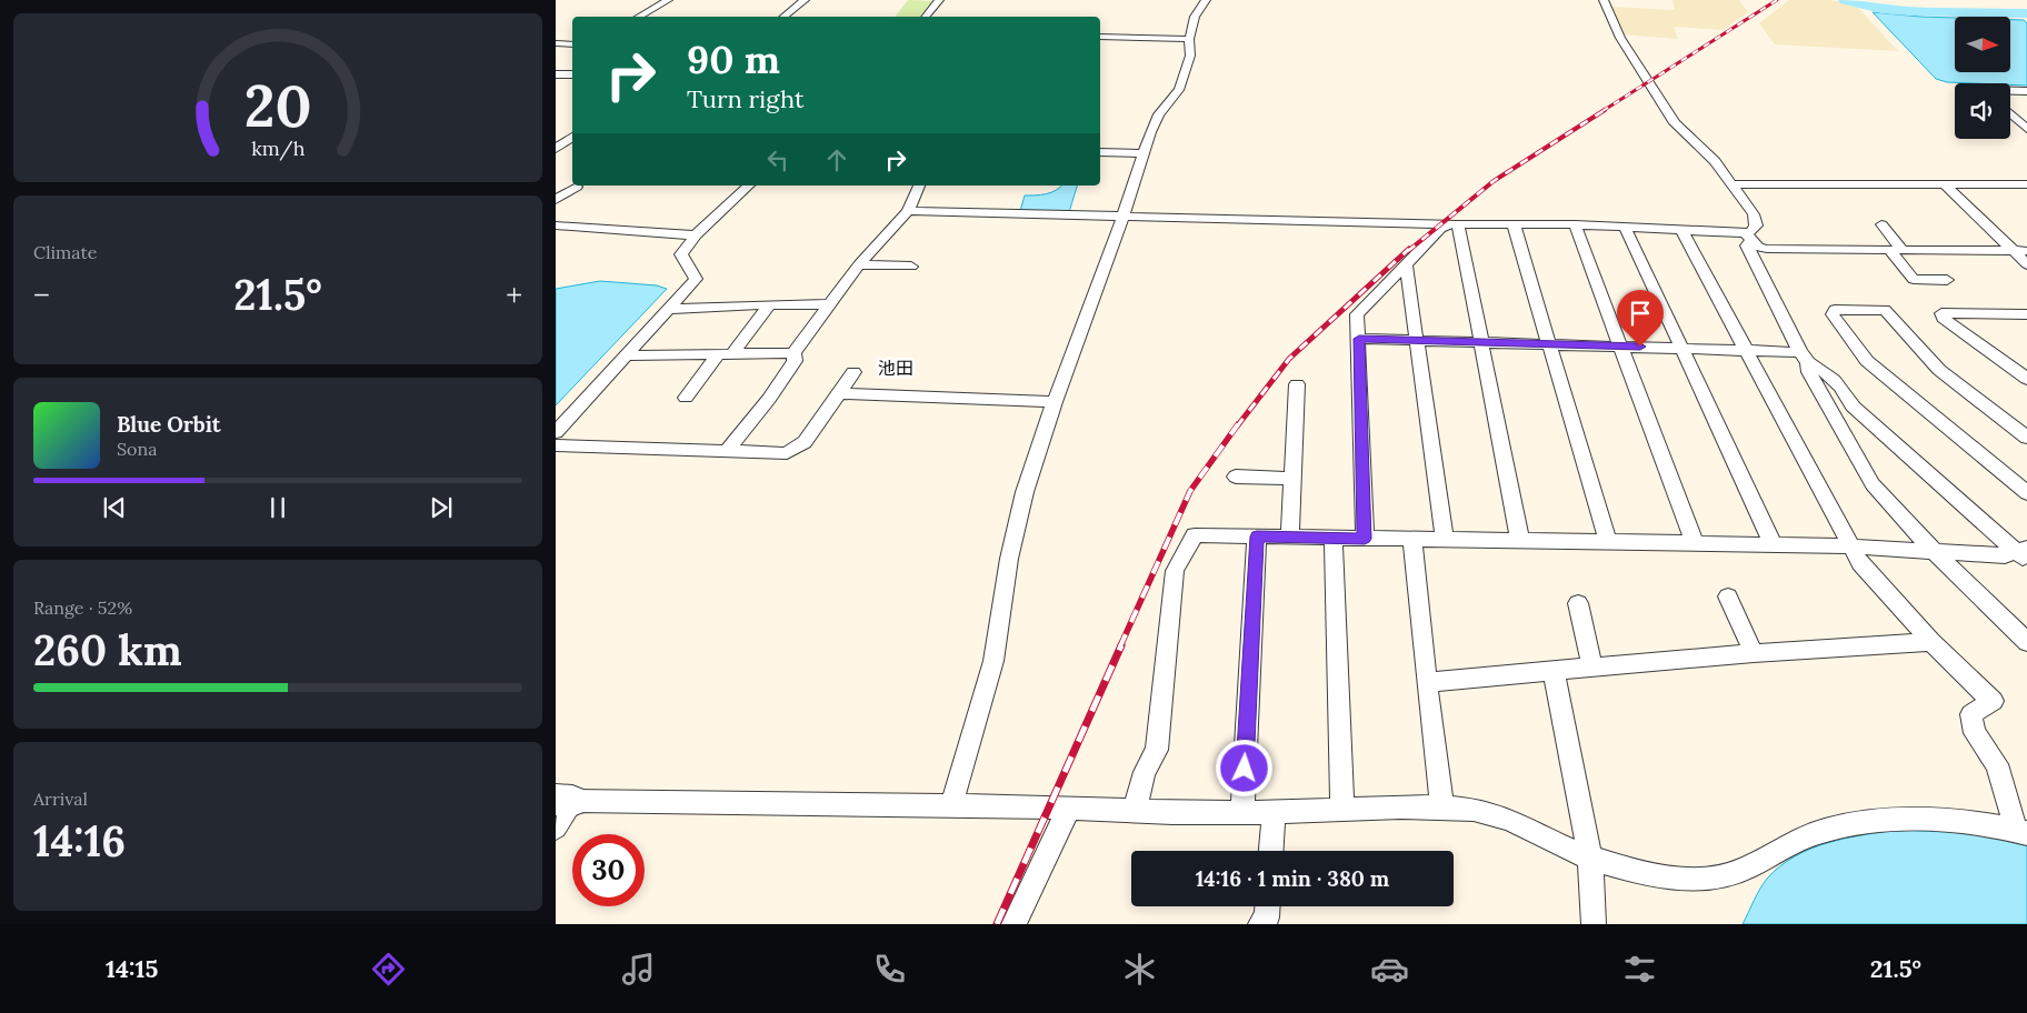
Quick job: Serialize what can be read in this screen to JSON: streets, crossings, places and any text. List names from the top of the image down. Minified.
{"districts":["池田"],"north":"right","page":{"turn":["90 m","Turn right"],"tile":["Climate",["Range · 52%","260 km"],["Arrival","14:16"]],"heat":["−","21.5°","+"],"song":["Blue Orbit","Sona"],"limit":"30","trip":"14:16 · 1 min · 380 m","tabs":["14:15","21.5°"],"gauge":["20","km/h"]}}
